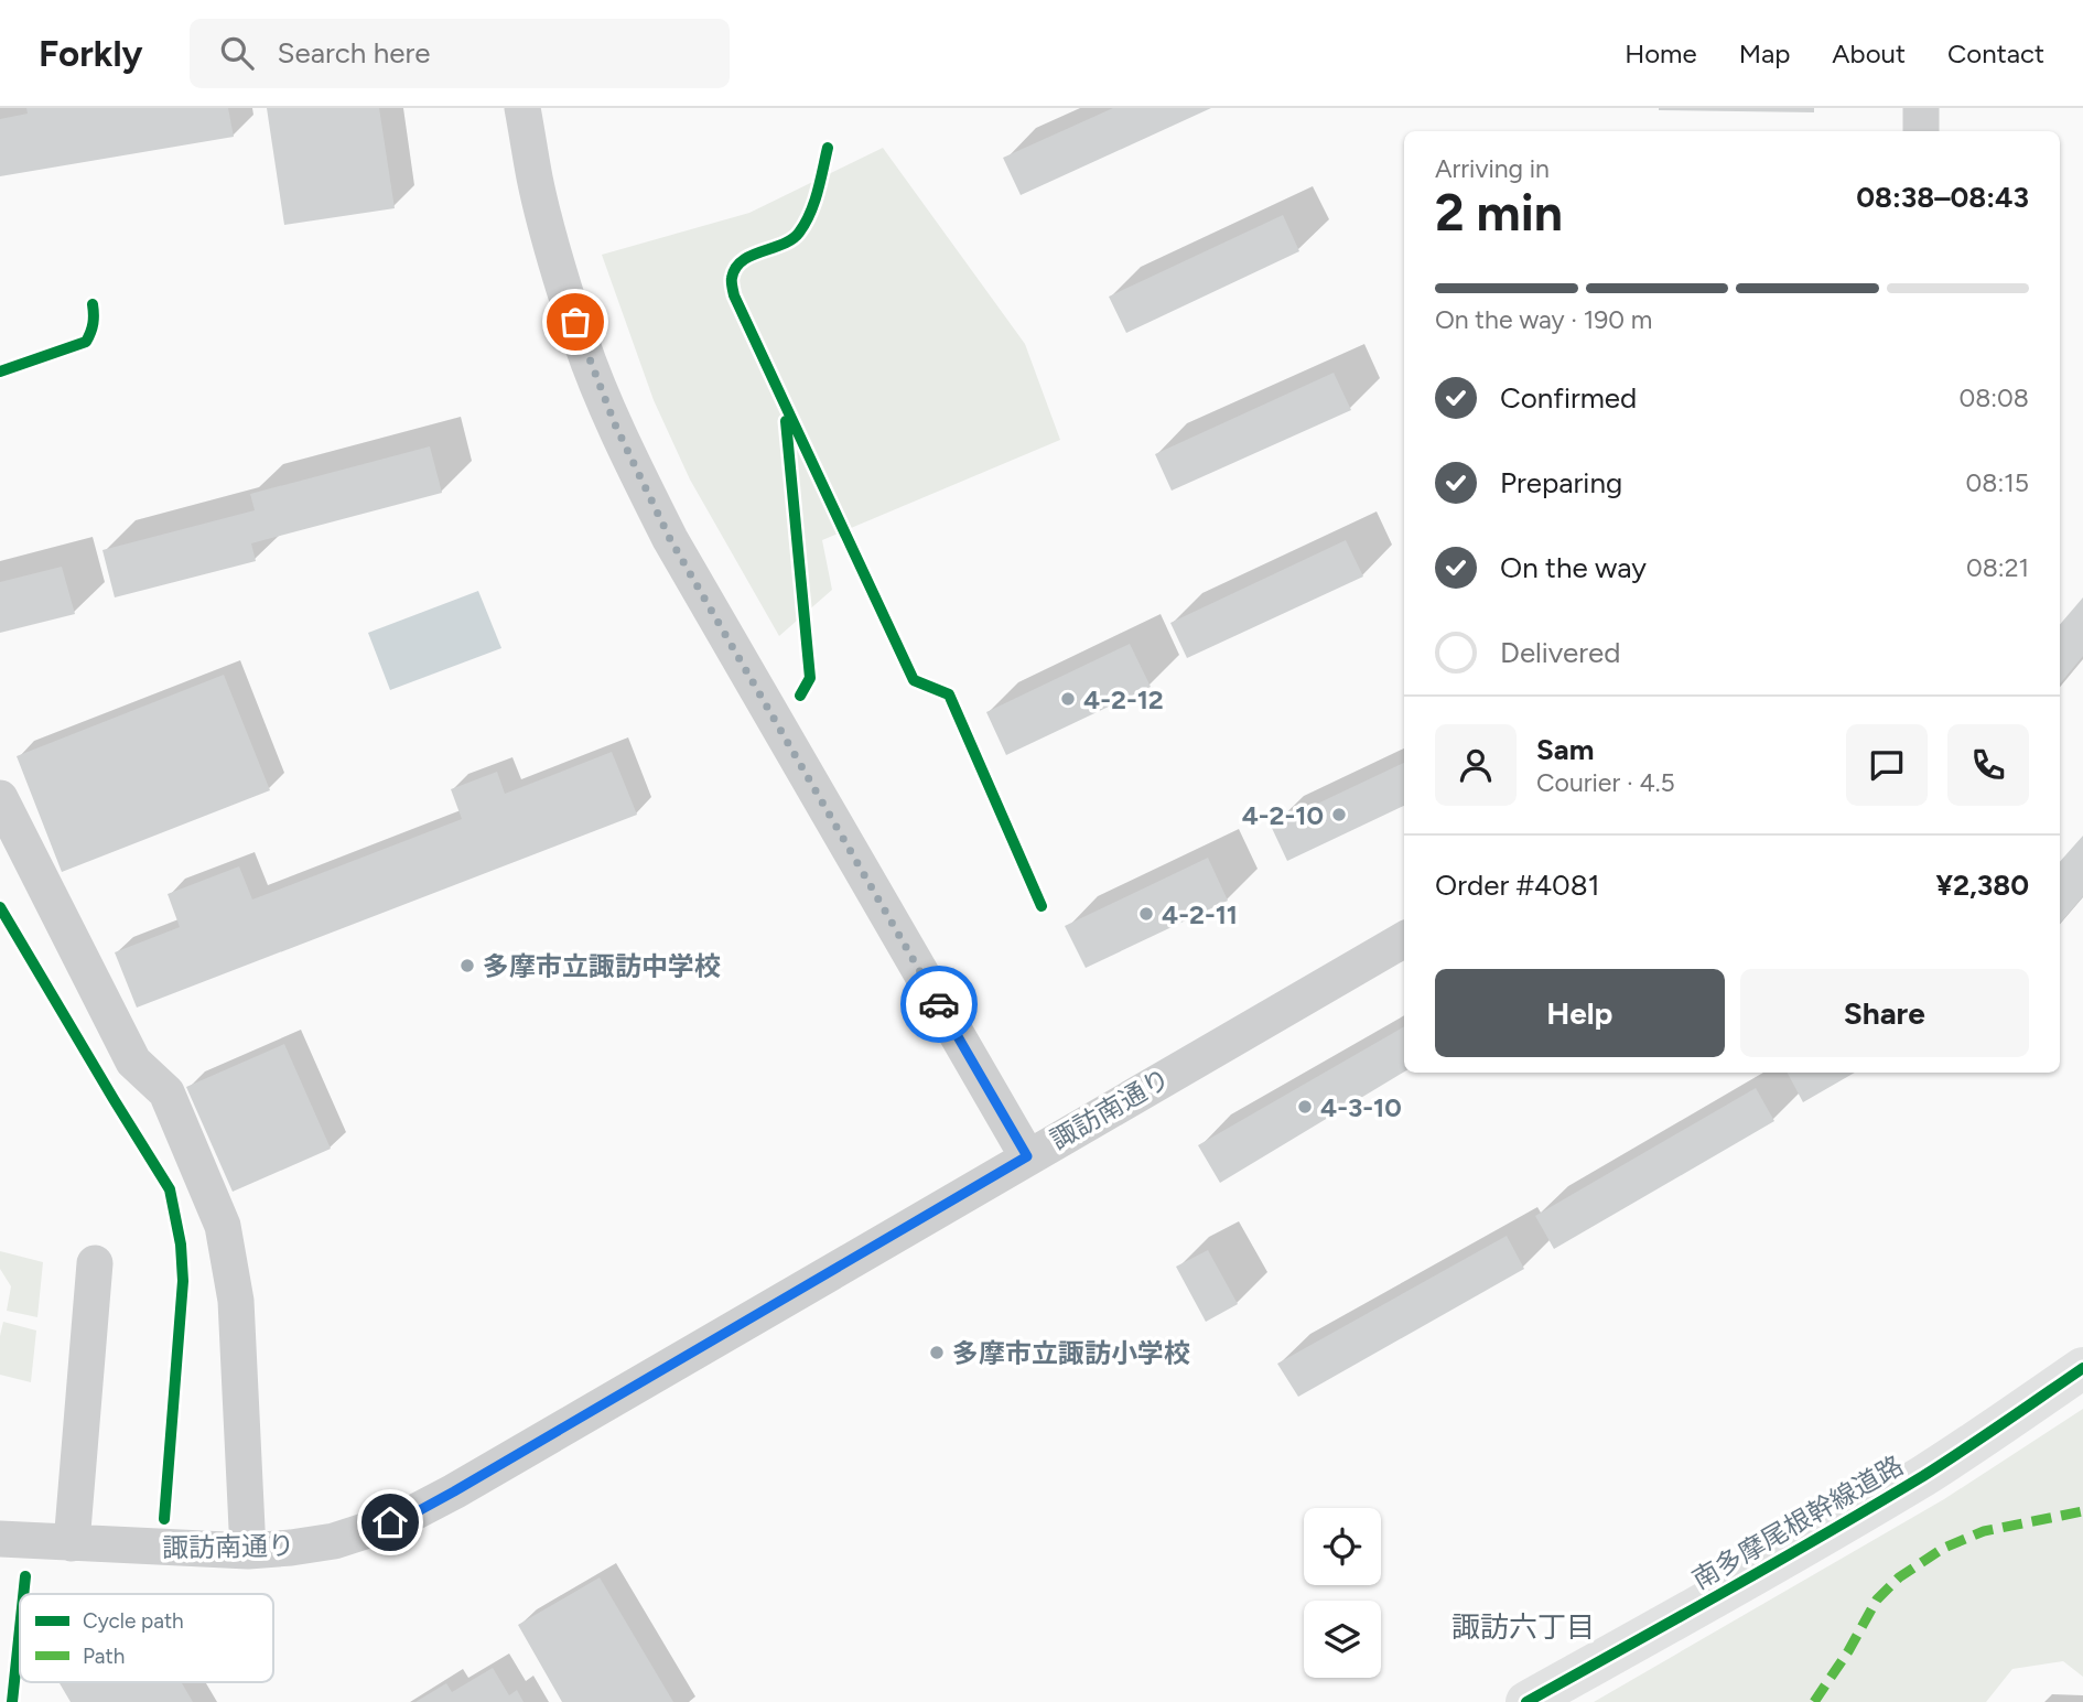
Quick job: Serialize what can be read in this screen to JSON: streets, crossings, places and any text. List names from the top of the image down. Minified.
{"streets":{"main road":["南多摩尾根幹線道路"],"street":["諏訪南通り"]},"districts":["諏訪六丁目"],"places":["4-2-12","4-2-10","4-2-11","多摩市立諏訪中学校","4-3-10","多摩市立諏訪小学校"],"legend":["Cycle path","Path"],"page":{"header":"Forkly","search":"Search here","nav":["Home","Map","About","Contact"],"heading":["2 min","Arriving in","08:38–08:43"],"panel":["Sam","Courier · 4.5","Order #4081","¥2,380"],"bar":"On the way · 190 m","list":[["Confirmed","08:08"],["Preparing","08:15"],["On the way","08:21"],"Delivered"],"buttons":["Help","Share"]}}
